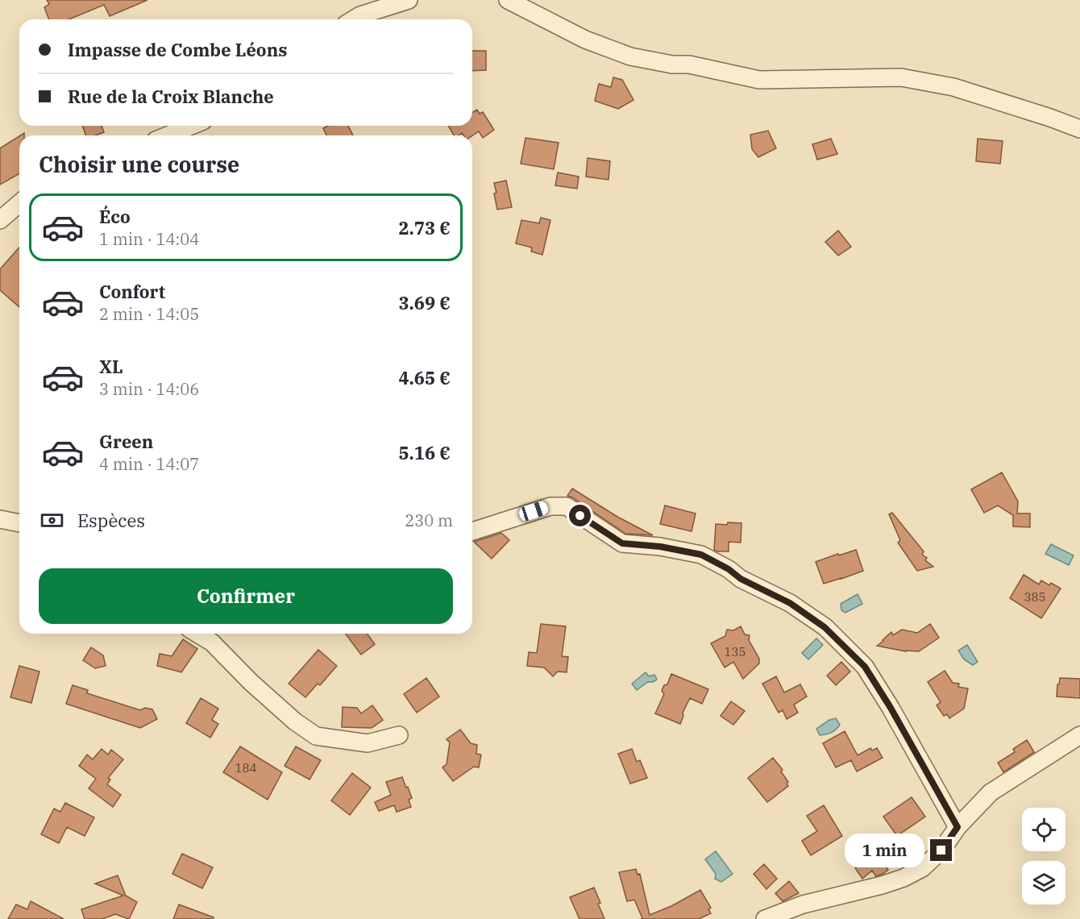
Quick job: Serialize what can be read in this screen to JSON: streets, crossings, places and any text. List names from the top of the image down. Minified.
{"house_numbers":["385","135","184"],"page":{"banner":["Impasse de Combe Léons","Rue de la Croix Blanche"],"heading":"Choisir une course","list":[{"name":"Éco","note":"1 min · 14:04","value":"2.73 €"},{"name":"Confort","note":"2 min · 14:05","value":"3.69 €"},{"name":"XL","note":"3 min · 14:06","value":"4.65 €"},{"name":"Green","note":"4 min · 14:07","value":"5.16 €"}],"pay":["Espèces","230 m"],"buttons":"Confirmer","bubble":"1 min"}}
